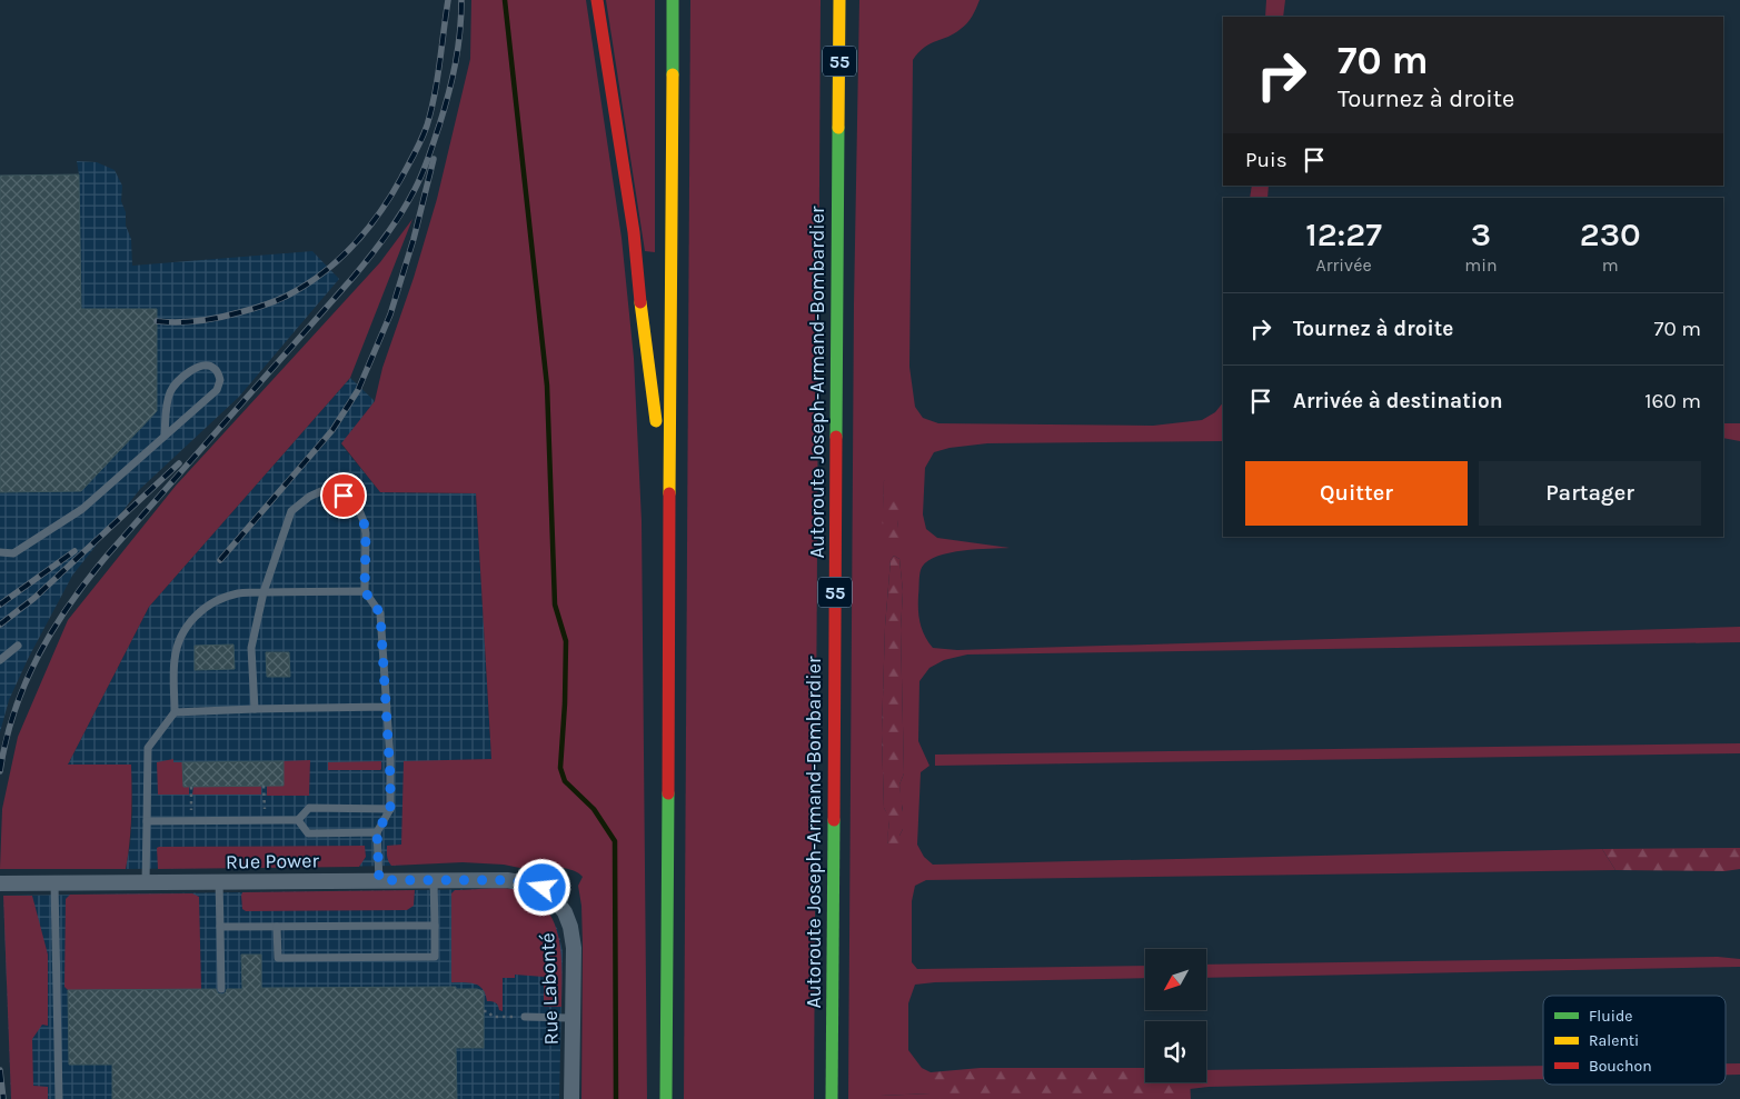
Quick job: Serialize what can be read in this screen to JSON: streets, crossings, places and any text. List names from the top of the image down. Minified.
{"streets":{"highway":["55","Autoroute Joseph-Armand-Bombardier"],"street":["Rue Power","Rue Labonté"]},"crossings":[["Rue Power","Rue Labonté"]],"legend":["Fluide","Ralenti","Bouchon"],"north":"bottom left","page":{"turn":["70 m","Tournez à droite"],"then":"Puis","eta":["12:27","Arrivée","3","min","230","m"],"list":[{"name":"Tournez à droite","value":"70 m"},{"name":"Arrivée à destination","value":"160 m"}],"buttons":["Quitter","Partager"]}}
